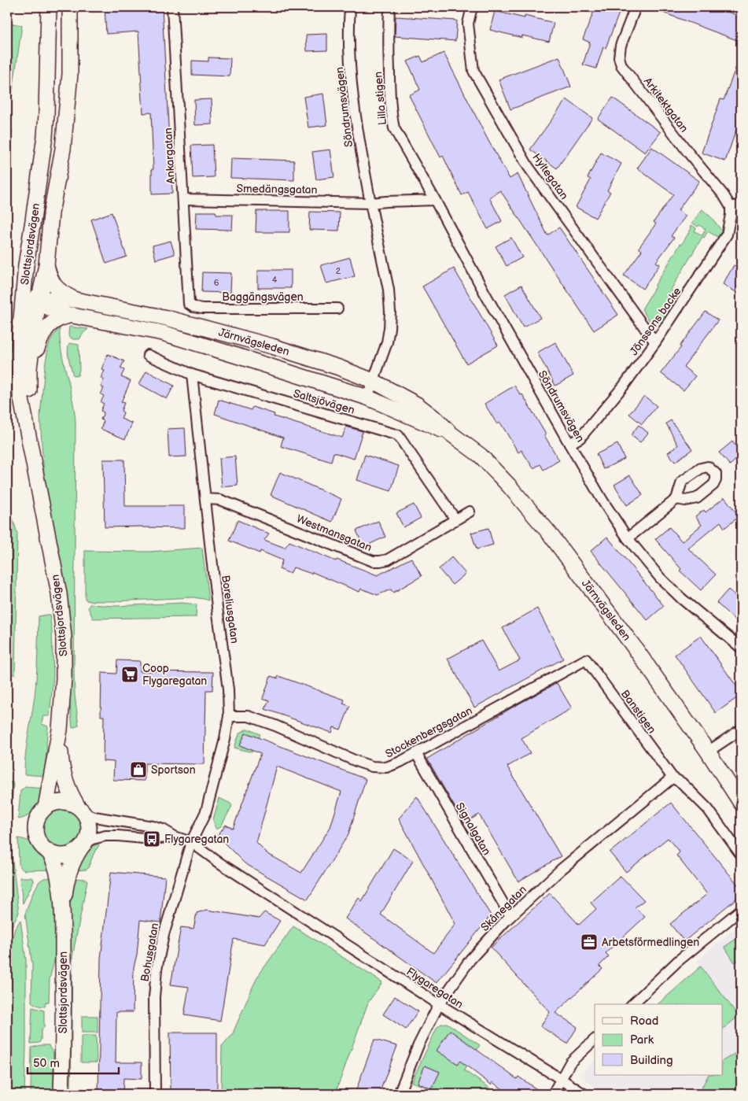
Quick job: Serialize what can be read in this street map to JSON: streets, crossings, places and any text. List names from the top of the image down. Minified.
{"streets":{"main road":["Slottsjordsvägen","Järnvägsleden"],"street":["Lilla stigen","Arkitektgatan","Söndrumsvägen","Ankargatan","Hyltegatan","Smedängsgatan","Baggängsvägen","Jönssons backe","Saltsjövägen","Westmansgatan","Boreliusgatan","Banstigen","Stockenbergsgatan","Signalgatan","Skånegatan","Bohusgatan","Flygaregatan"]},"crossings":[["Lilla stigen","Söndrumsvägen"],["Arkitektgatan","Jönssons backe"],["Söndrumsvägen","Smedängsgatan"],["Söndrumsvägen","Jönssons backe"],["Söndrumsvägen","Järnvägsleden"],["Ankargatan","Smedängsgatan"],["Ankargatan","Baggängsvägen"],["Hyltegatan","Jönssons backe"],["Slottsjordsvägen","Järnvägsleden"],["Slottsjordsvägen","Flygaregatan"],["Saltsjövägen","Westmansgatan"],["Saltsjövägen","Boreliusgatan"],["Westmansgatan","Boreliusgatan"],["Boreliusgatan","Stockenbergsgatan"],["Boreliusgatan","Bohusgatan"],["Boreliusgatan","Flygaregatan"],["Banstigen","Stockenbergsgatan"],["Banstigen","Skånegatan"],["Stockenbergsgatan","Signalgatan"],["Signalgatan","Skånegatan"],["Skånegatan","Flygaregatan"],["Bohusgatan","Flygaregatan"]],"places":{"supermarket":["Coop Flygaregatan"],"shop":["Sportson"],"bus stop":["Flygaregatan"],"office":["Arbetsförmedlingen"]},"house_numbers":["2","4","6"],"legend":["Road","Park","Building"],"scale_bar":"50 m"}
